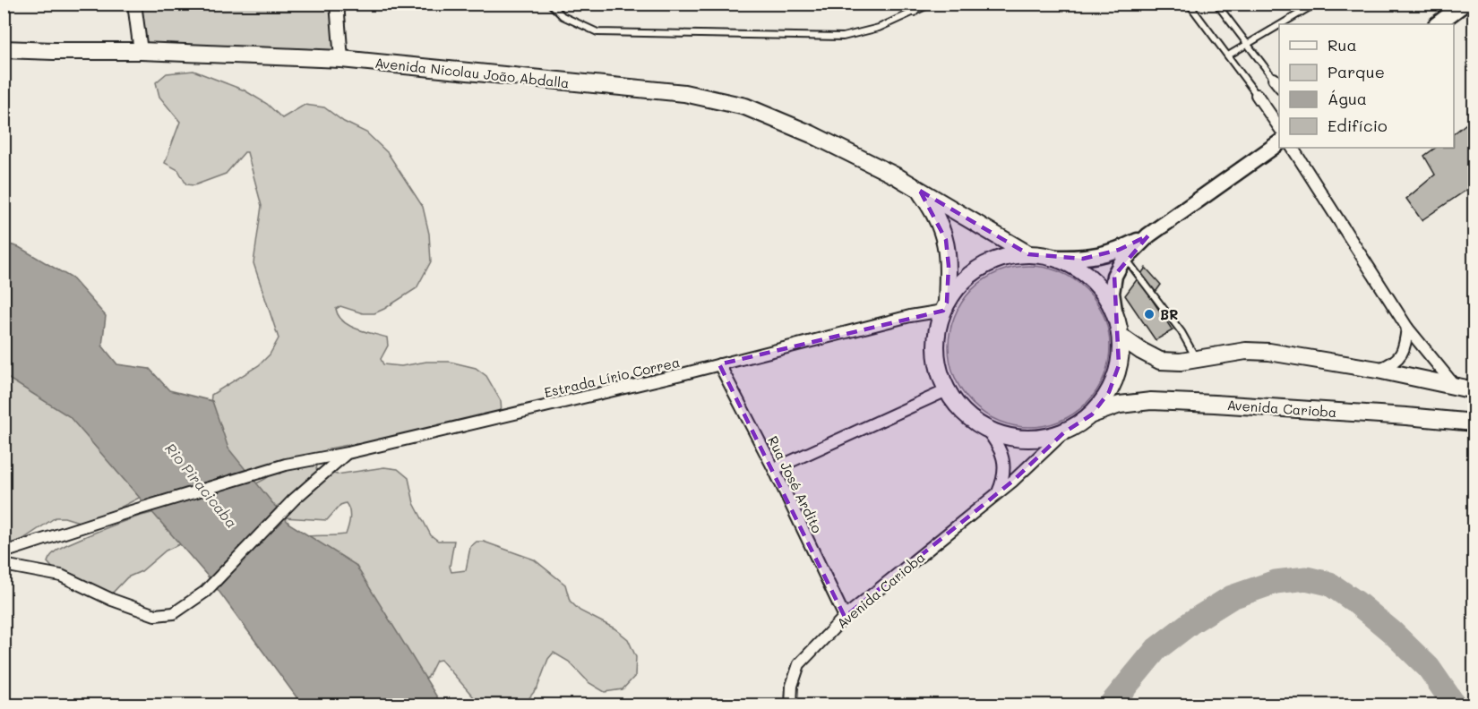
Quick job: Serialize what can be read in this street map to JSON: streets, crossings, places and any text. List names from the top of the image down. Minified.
{"streets":{"main road":["Avenida Nicolau João Abdalla","Avenida Carioba"],"street":["Estrada Lírio Correa","Rua José Ardito"]},"crossings":[["Avenida Nicolau João Abdalla","Estrada Lírio Correa"],["Avenida Nicolau João Abdalla","Avenida Carioba"],["Estrada Lírio Correa","Avenida Carioba"],["Estrada Lírio Correa","Rua José Ardito"],["Avenida Carioba","Rua José Ardito"]],"water":["Rio Piracicaba"],"places":["BR"],"legend":["Rua","Parque","Água","Edifício"]}
